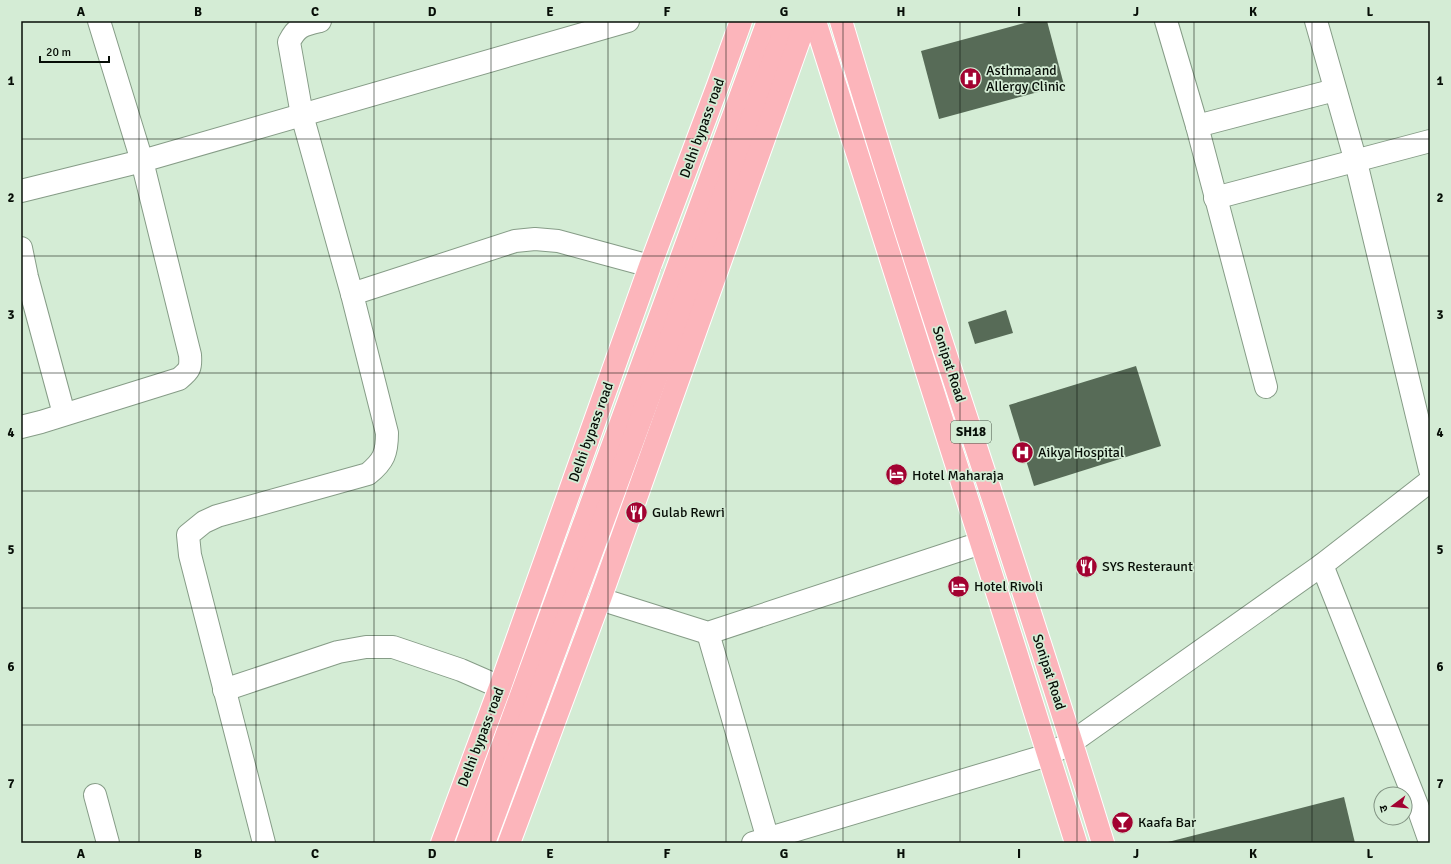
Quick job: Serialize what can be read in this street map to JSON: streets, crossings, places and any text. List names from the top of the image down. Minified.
{"streets":{"main road":["Delhi bypass road","Sonipat Road","SH18"]},"places":{"hospital":["Asthma and Allergy Clinic","Aikya Hospital"],"hotel":["Hotel Maharaja","Hotel Rivoli"],"restaurant":["Gulab Rewri","SYS Resteraunt"],"bar":["Kaafa Bar"]},"scale_bar":"20 m","north":"left","grid":{"columns":["A","B","C","D","E","F","G","H","I","J","K","L"],"rows":["1","2","3","4","5","6","7"]}}
